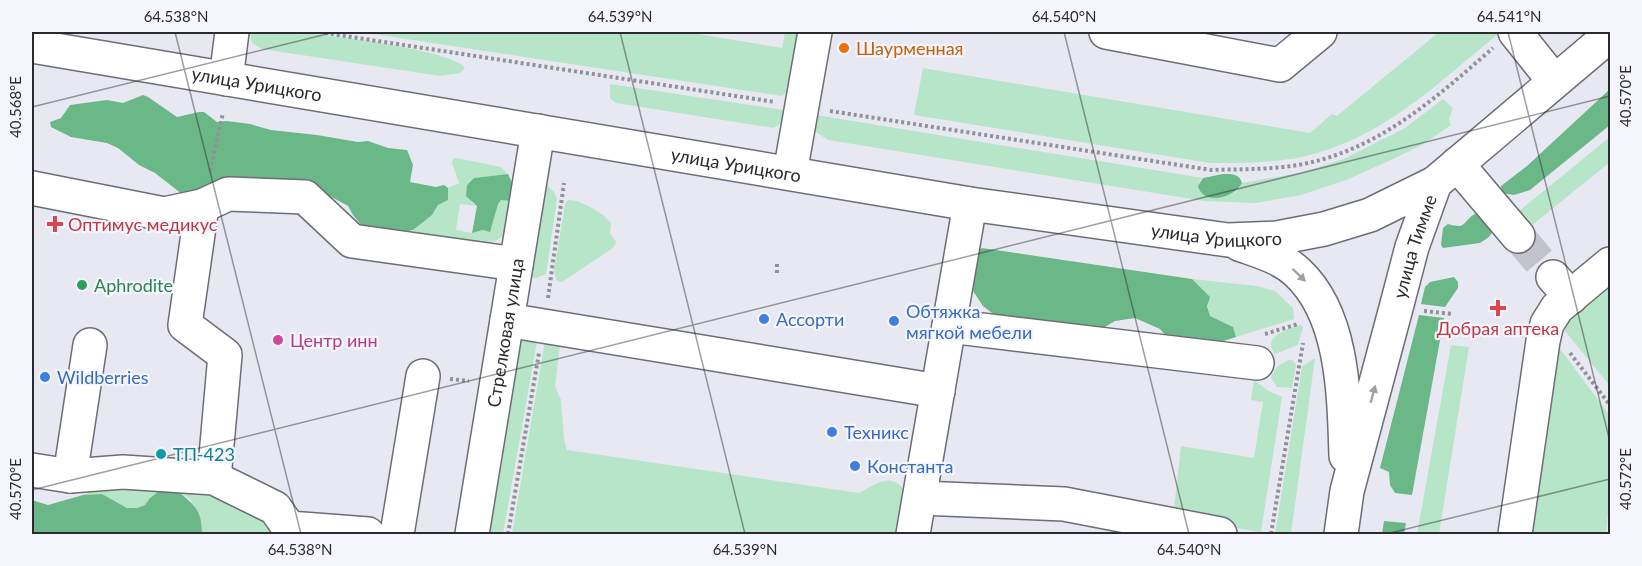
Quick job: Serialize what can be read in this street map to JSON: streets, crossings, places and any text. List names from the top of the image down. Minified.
{"streets":{"main road":["улица Урицкого","улица Тимме","Стрелковая улица"]},"crossings":[["улица Урицкого","улица Тимме"],["улица Урицкого","Стрелковая улица"]],"places":{"other":["Шаурменная","Aphrodite","Ассорти","Обтяжка мягкой мебели","Центр инн","Wildberries","Техникс","ТП-423","Константа"],"health":["Оптимус медикус","Добрая аптека"]},"coordinates":["64.538°N","64.539°N","64.540°N","64.541°N","40.570°E","40.568°E","40.572°E"]}
